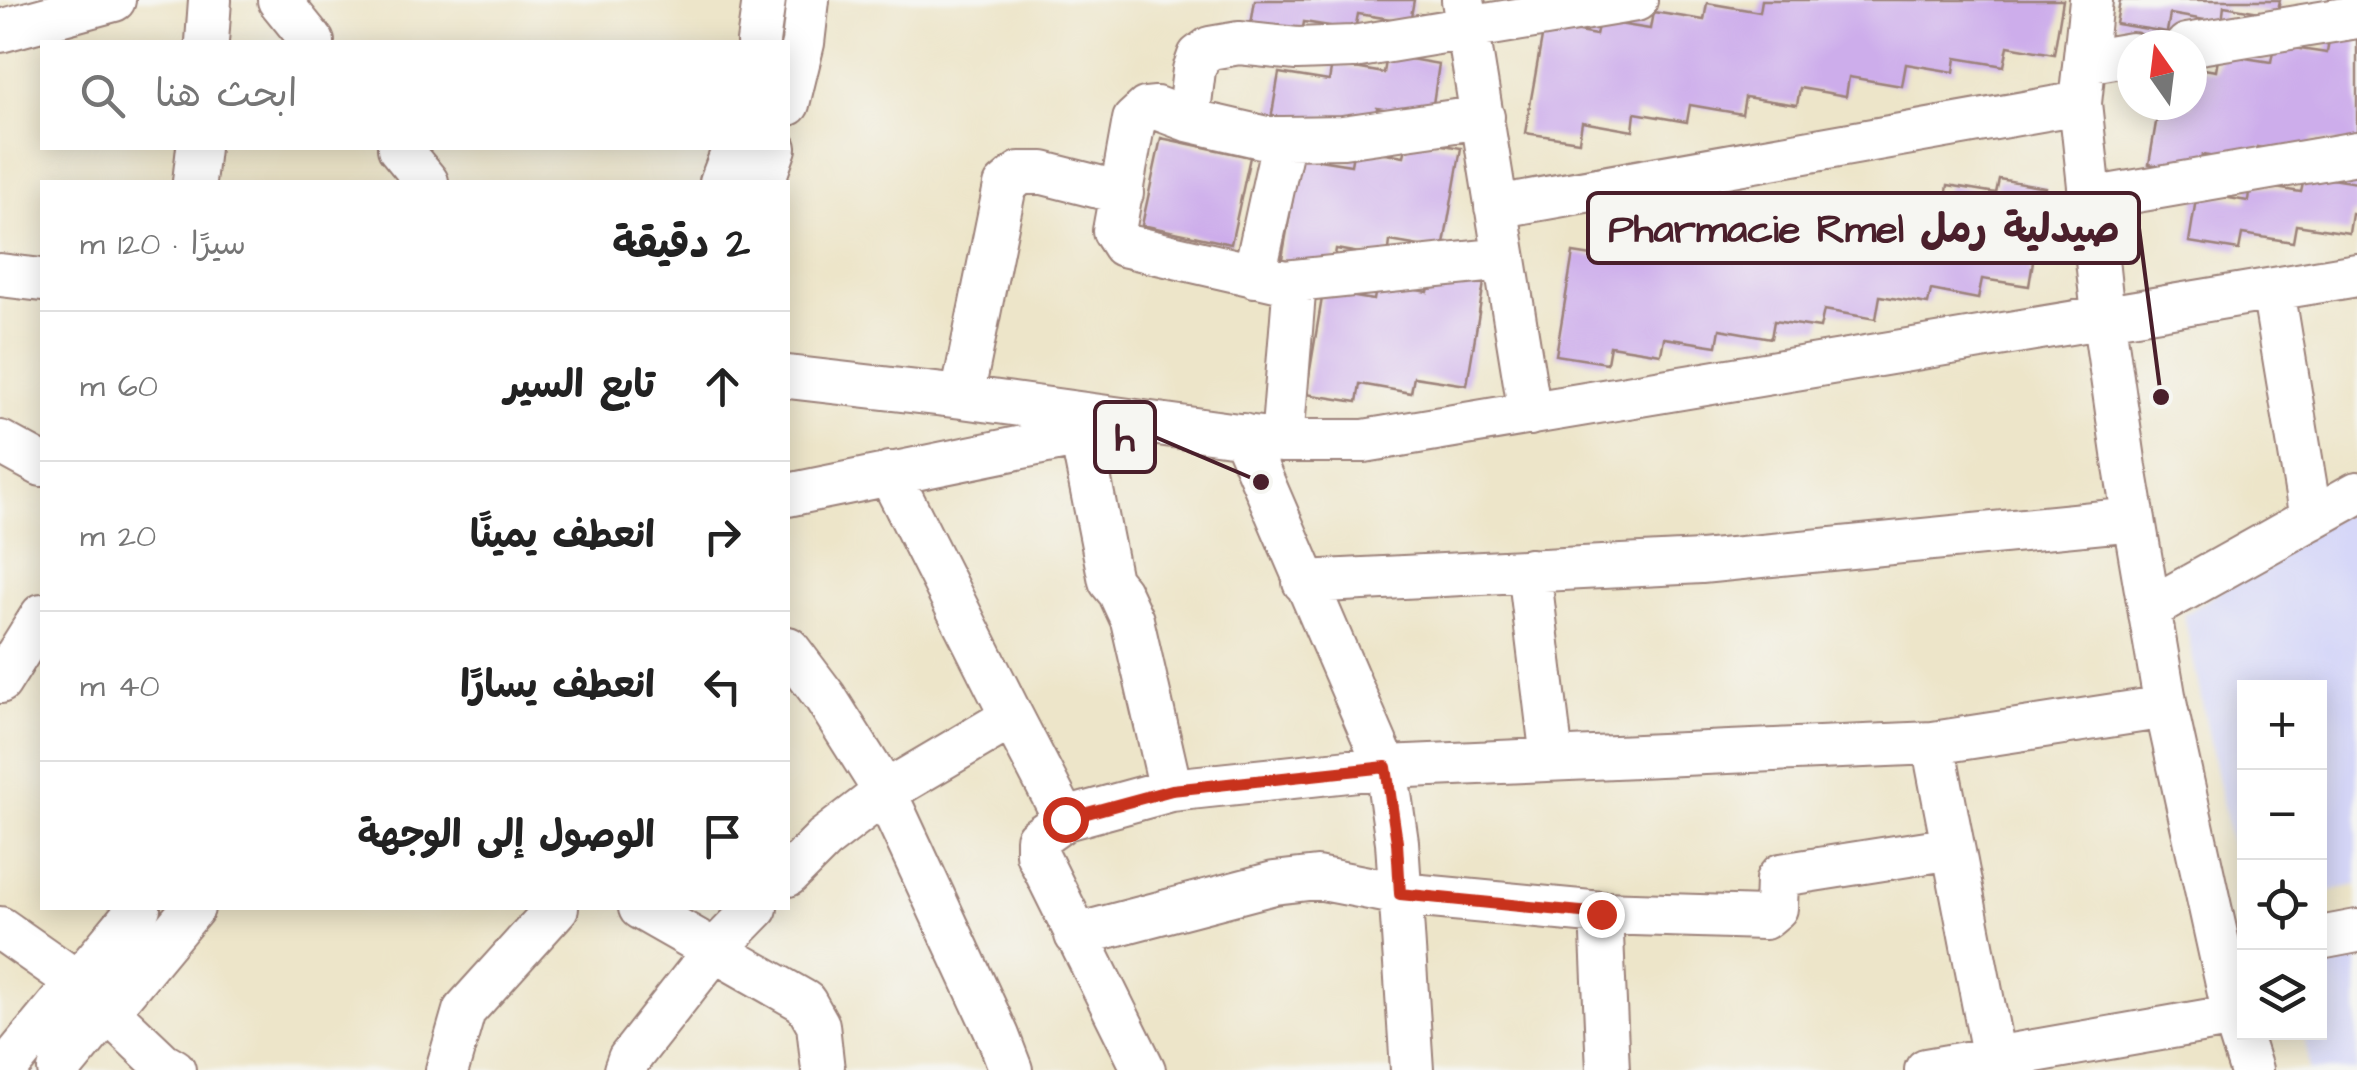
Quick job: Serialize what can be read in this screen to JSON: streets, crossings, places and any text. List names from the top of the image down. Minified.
{"places":["Pharmacie Rmel صيدلية رمل","h"],"north":"top","page":{"search":"ابحث هنا","heading":["2 دقيقة","سيرًا · 120 m"],"list":[["تابع السير","60 m"],["انعطف يمينًا","20 m"],["انعطف يسارًا","40 m"],"الوصول إلى الوجهة"],"map_buttons":["+","−"]}}
